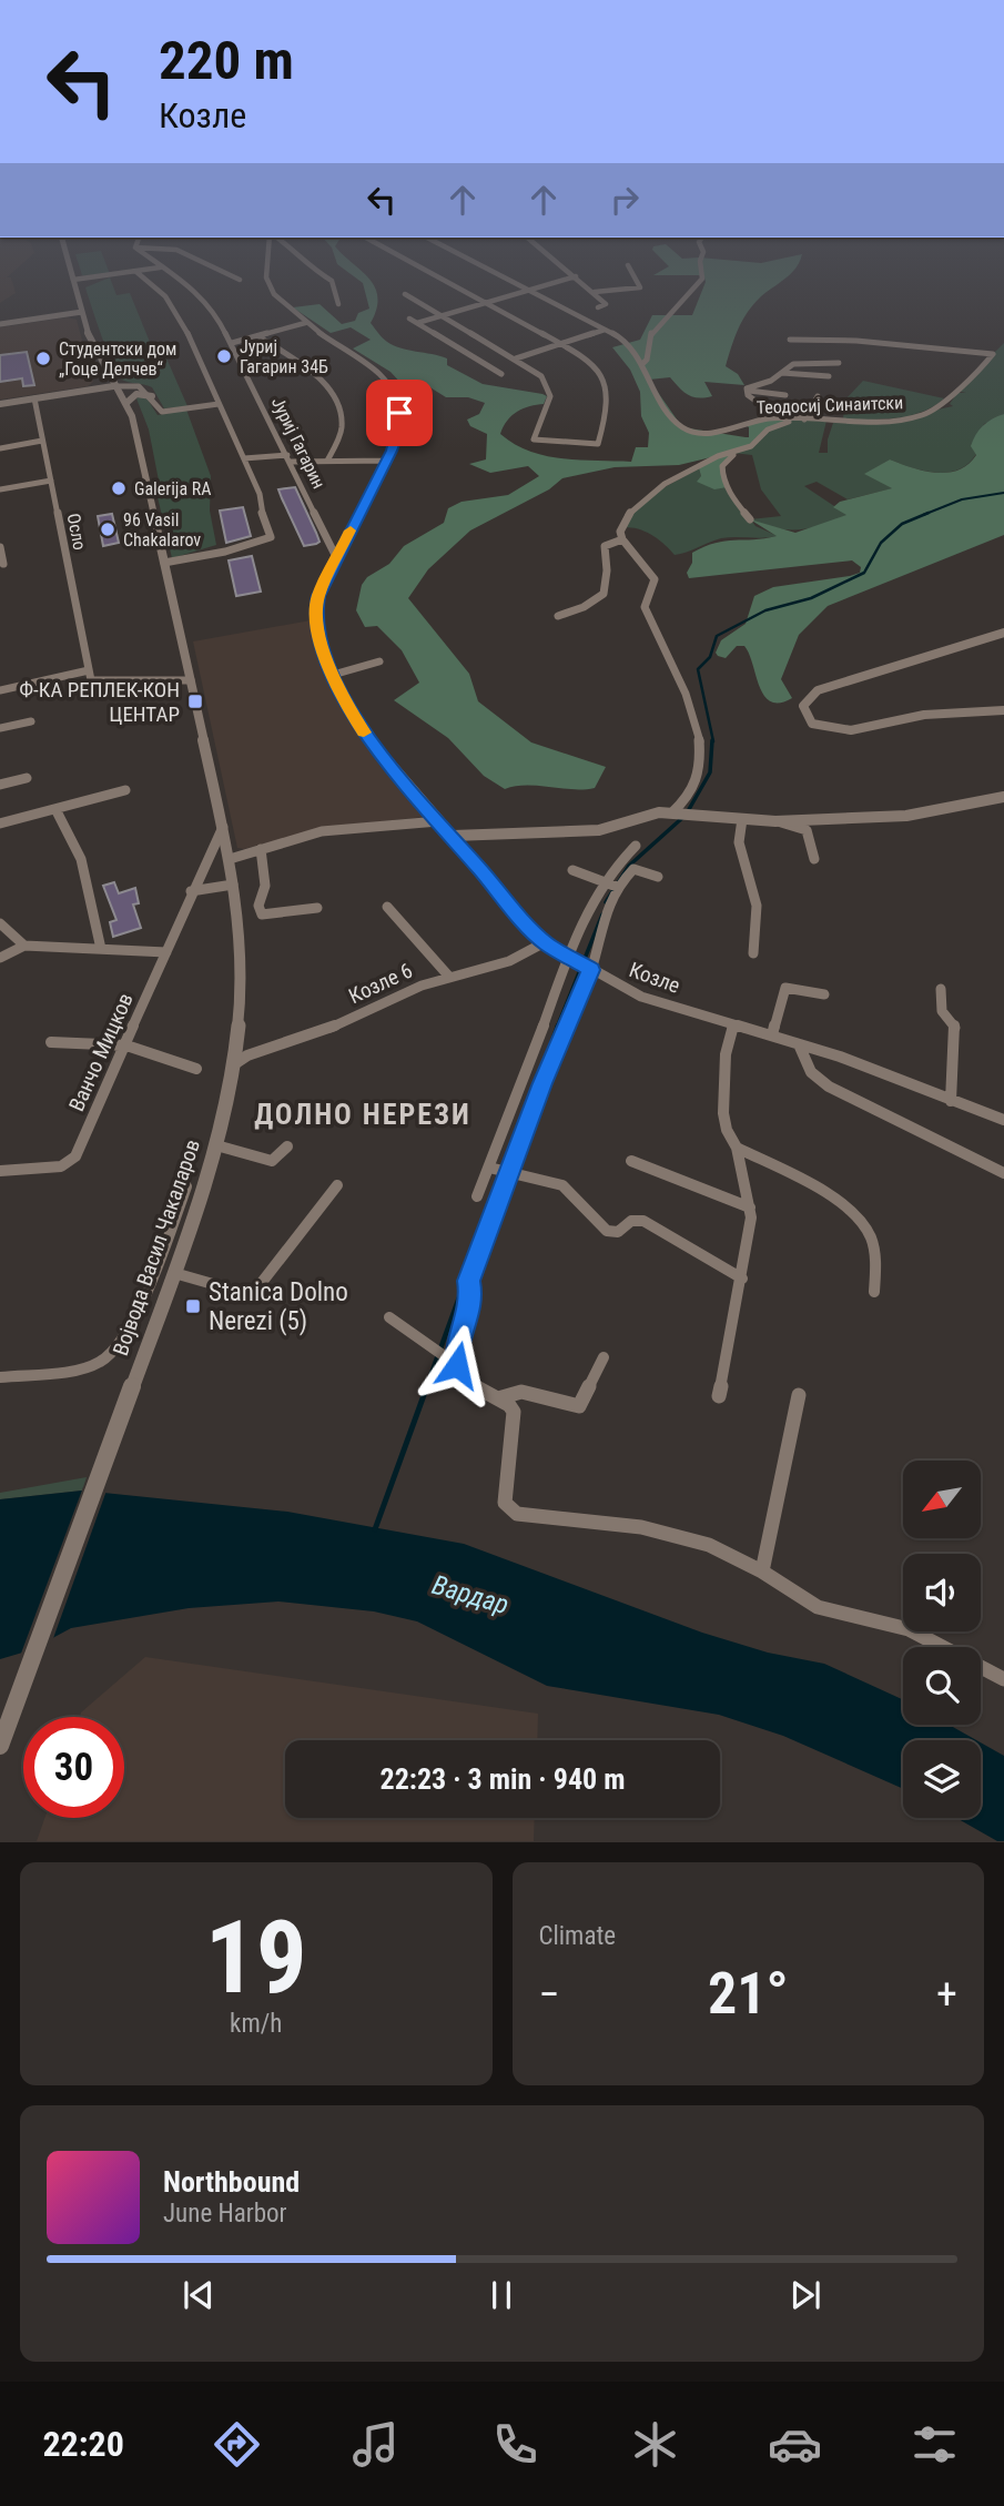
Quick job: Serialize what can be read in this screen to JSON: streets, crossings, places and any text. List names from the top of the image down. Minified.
{"streets":{"street":["Теодосиј Синаитски","Јуриј Гагарин","Осло","Козле","Козле 6","Ванчо Мицков","Војвода Васил Чакаларов"]},"crossings":[["Јуриј Гагарин","Козле"],["Козле","Козле 6"],["Козле 6","Војвода Васил Чакаларов"],["Ванчо Мицков","Војвода Васил Чакаларов"]],"districts":["ДОЛНО НЕРЕЗИ"],"water":["Вардар"],"places":{"other":["Јуриј Гагарин 34Б","Студентски дом „Гоце Делчев“","Galerija RA","96 Vasil Chakalarov"],"transit":["Ф-КА РЕПЛЕК-КОН ЦЕНТАР","Stanica Dolno Nerezi (5)"]},"north":"bottom left","page":{"turn":["220 m","Козле"],"limit":"30","trip":"22:23 · 3 min · 940 m","tile":[["19","km/h"],"Climate"],"heat":["−","21°","+"],"song":["Northbound","June Harbor"],"tabs":"22:20"}}
